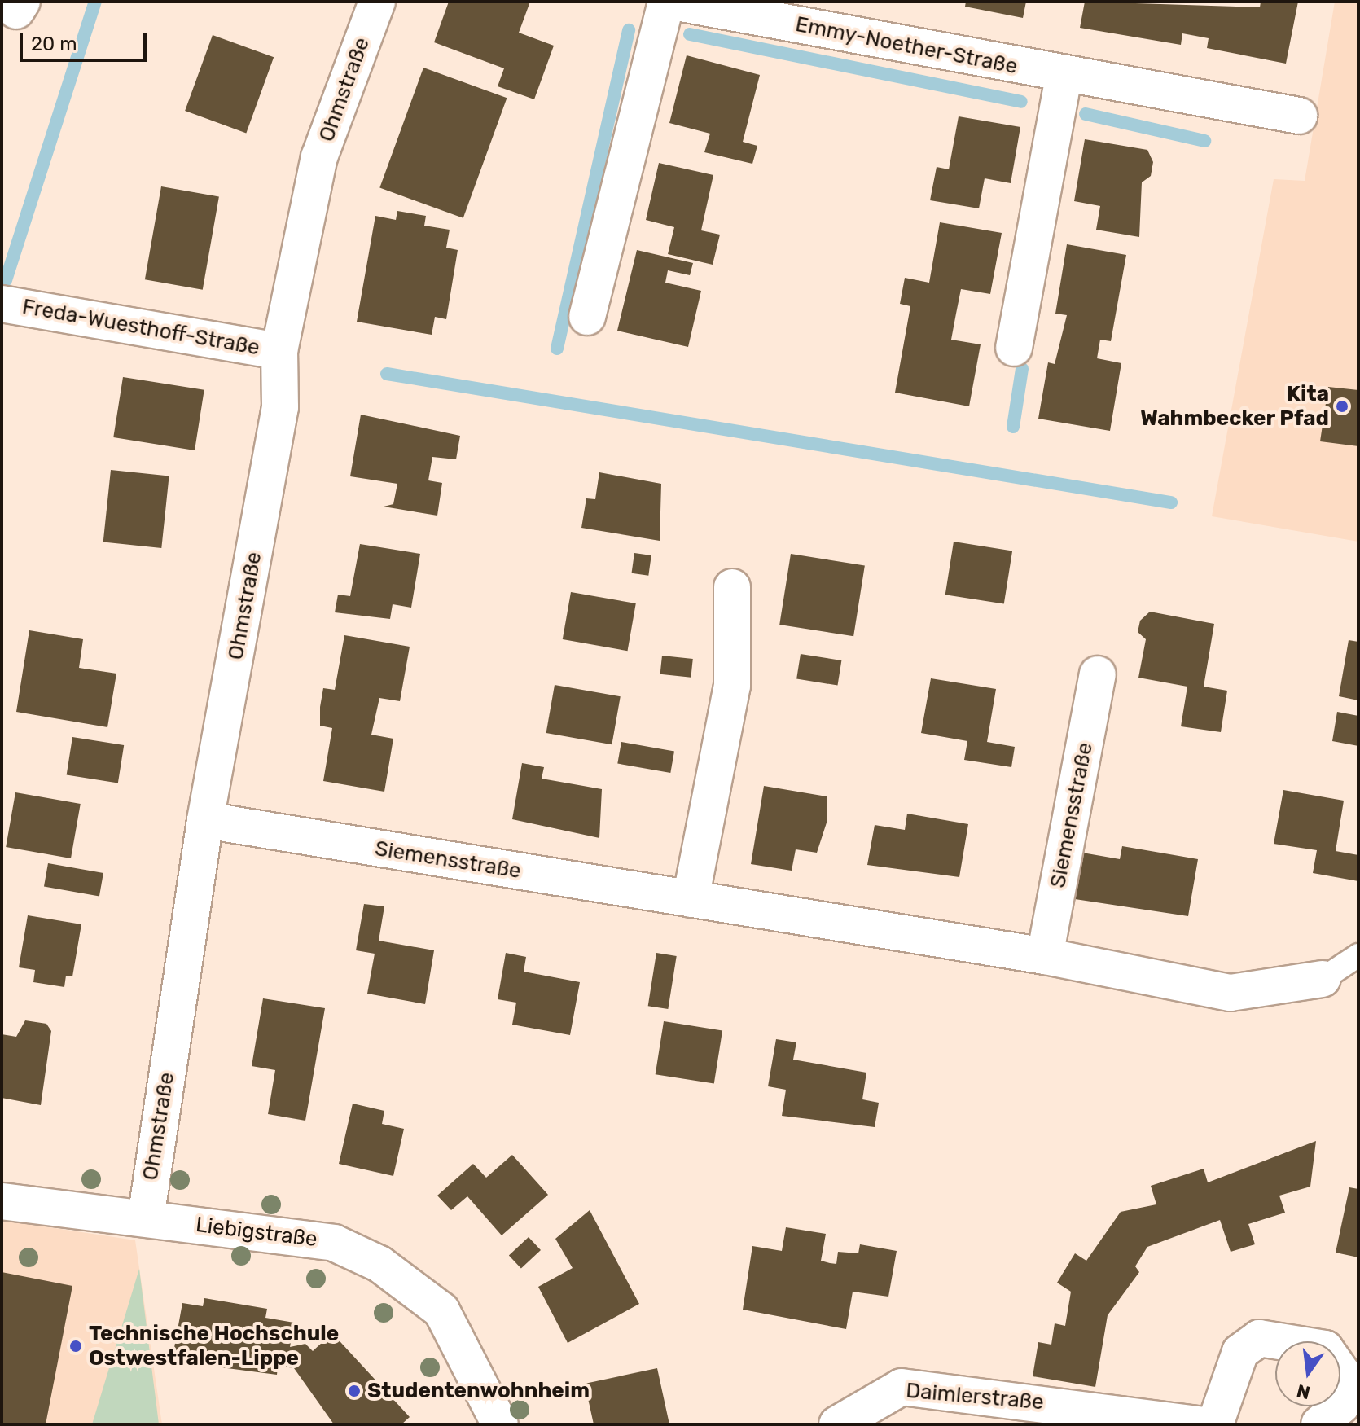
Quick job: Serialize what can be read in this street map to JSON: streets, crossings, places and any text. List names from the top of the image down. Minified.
{"streets":{"street":["Emmy-Noether-Straße","Ohmstraße","Freda-Wuesthoff-Straße","Siemensstraße","Liebigstraße","Daimlerstraße"]},"crossings":[["Ohmstraße","Freda-Wuesthoff-Straße"],["Ohmstraße","Siemensstraße"],["Ohmstraße","Liebigstraße"]],"places":["Kita Wahmbecker Pfad","Technische Hochschule Ostwestfalen-Lippe","Studentenwohnheim"],"scale_bar":"20 m","north":"bottom"}
